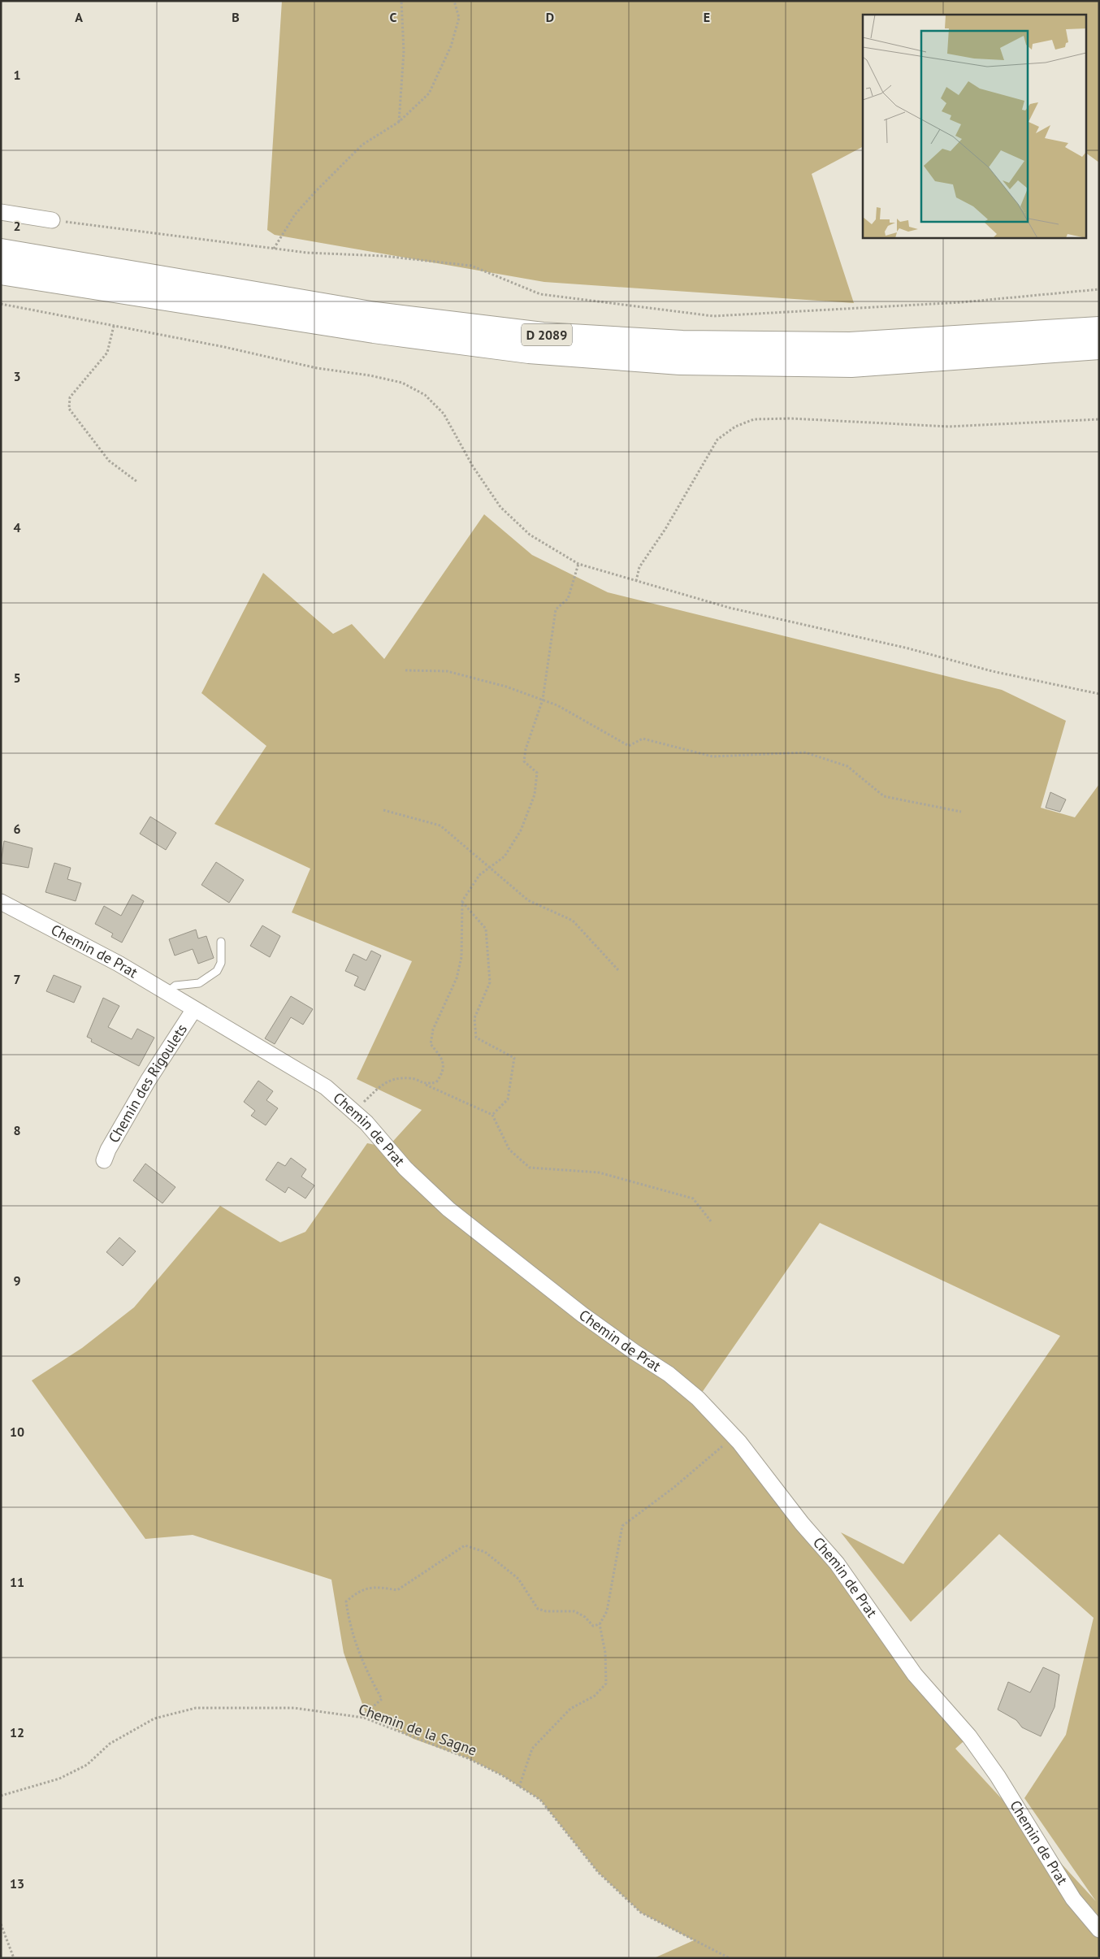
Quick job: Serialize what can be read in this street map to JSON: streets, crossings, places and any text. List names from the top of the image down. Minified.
{"streets":{"highway":["D 2089"],"street":["Chemin de Prat","Chemin des Rigoulets"],"path":["Chemin de la Sagne"]},"crossings":[["Chemin de Prat","Chemin des Rigoulets"]],"grid":{"columns":["A","B","C","D","E"],"rows":["1","2","3","4","5","6","7","8","9","10","11","12","13"]}}
